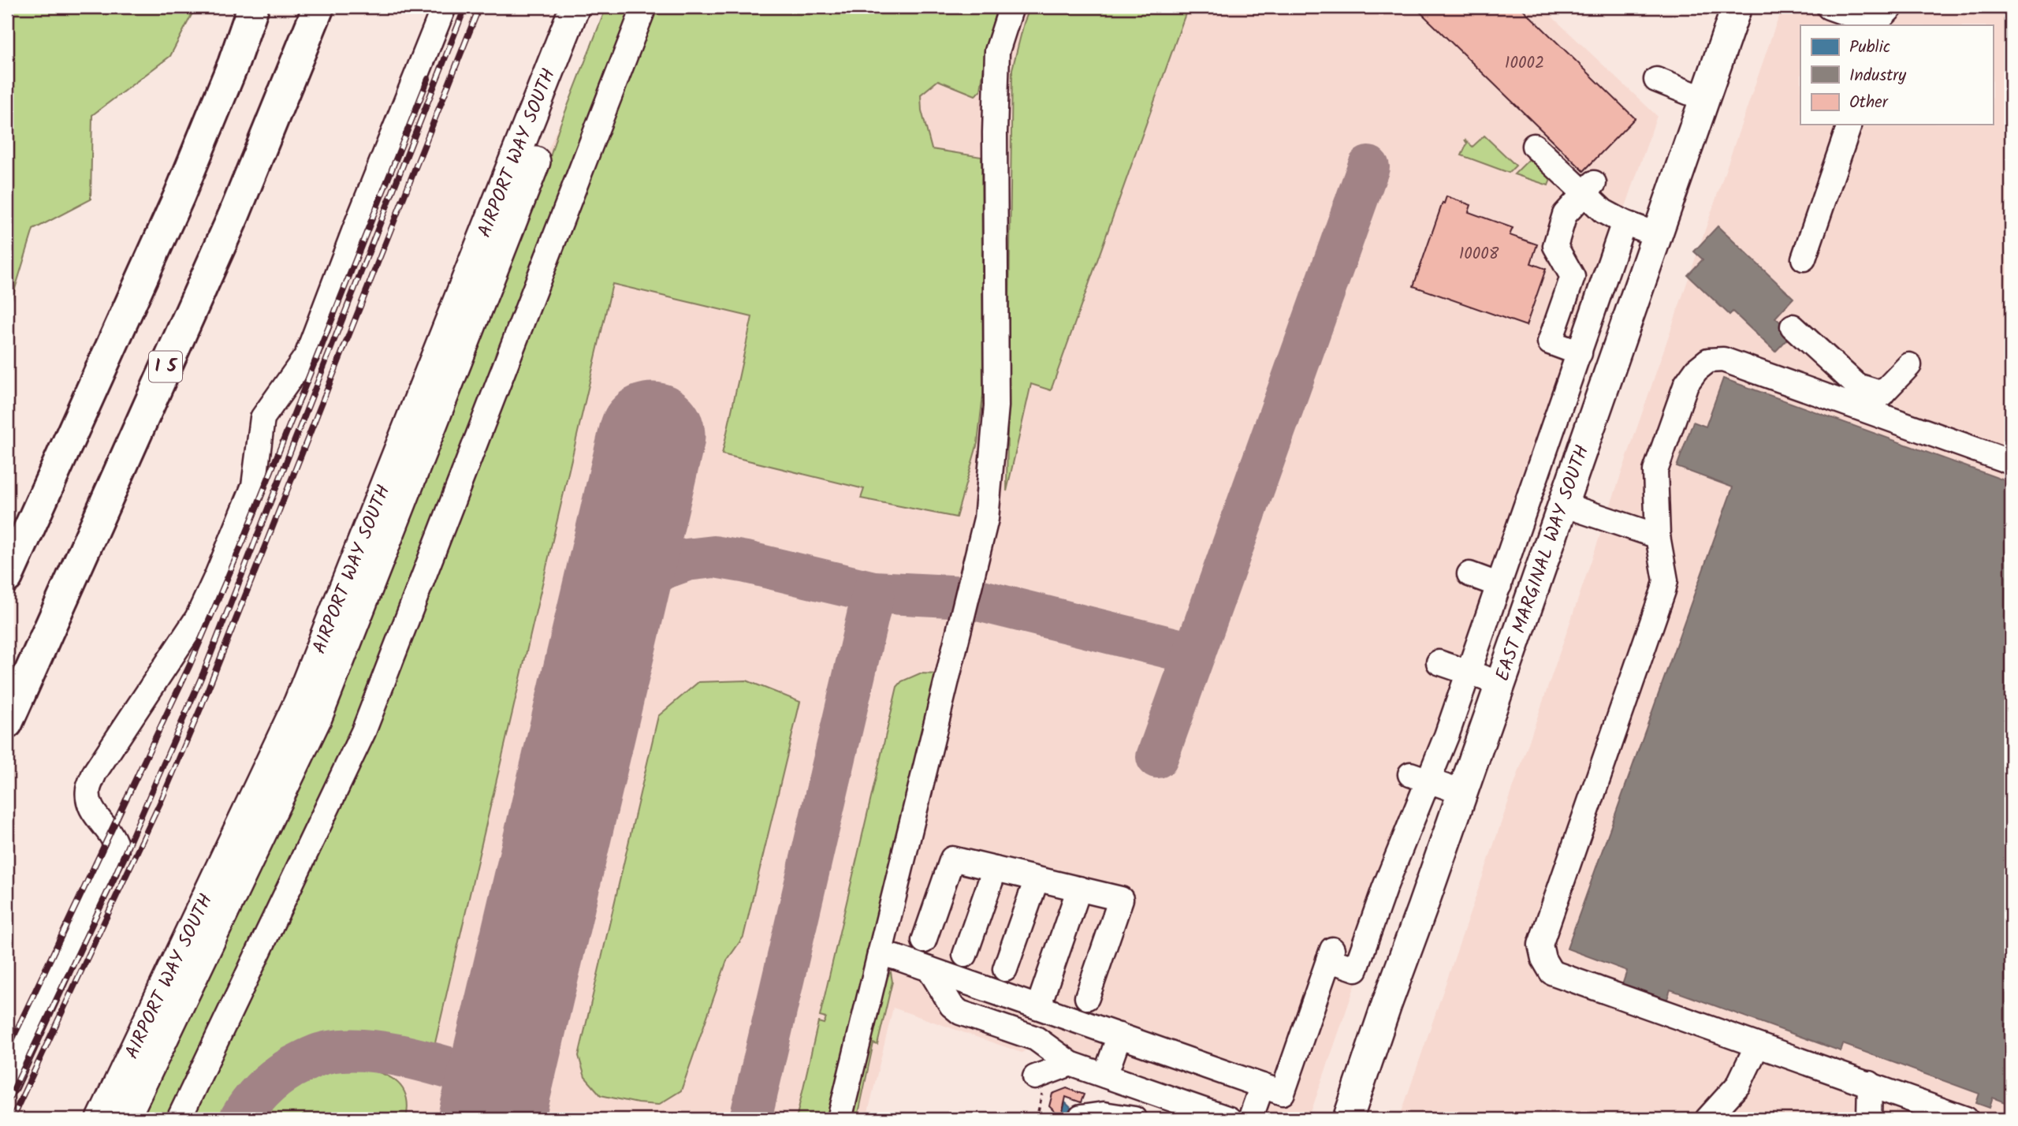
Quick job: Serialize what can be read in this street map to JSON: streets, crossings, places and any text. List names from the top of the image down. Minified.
{"streets":{"highway":["I 5"],"main road":["AIRPORT WAY SOUTH","EAST MARGINAL WAY SOUTH"]},"house_numbers":["10002","10008"],"legend":["Public","Industry","Other"]}
